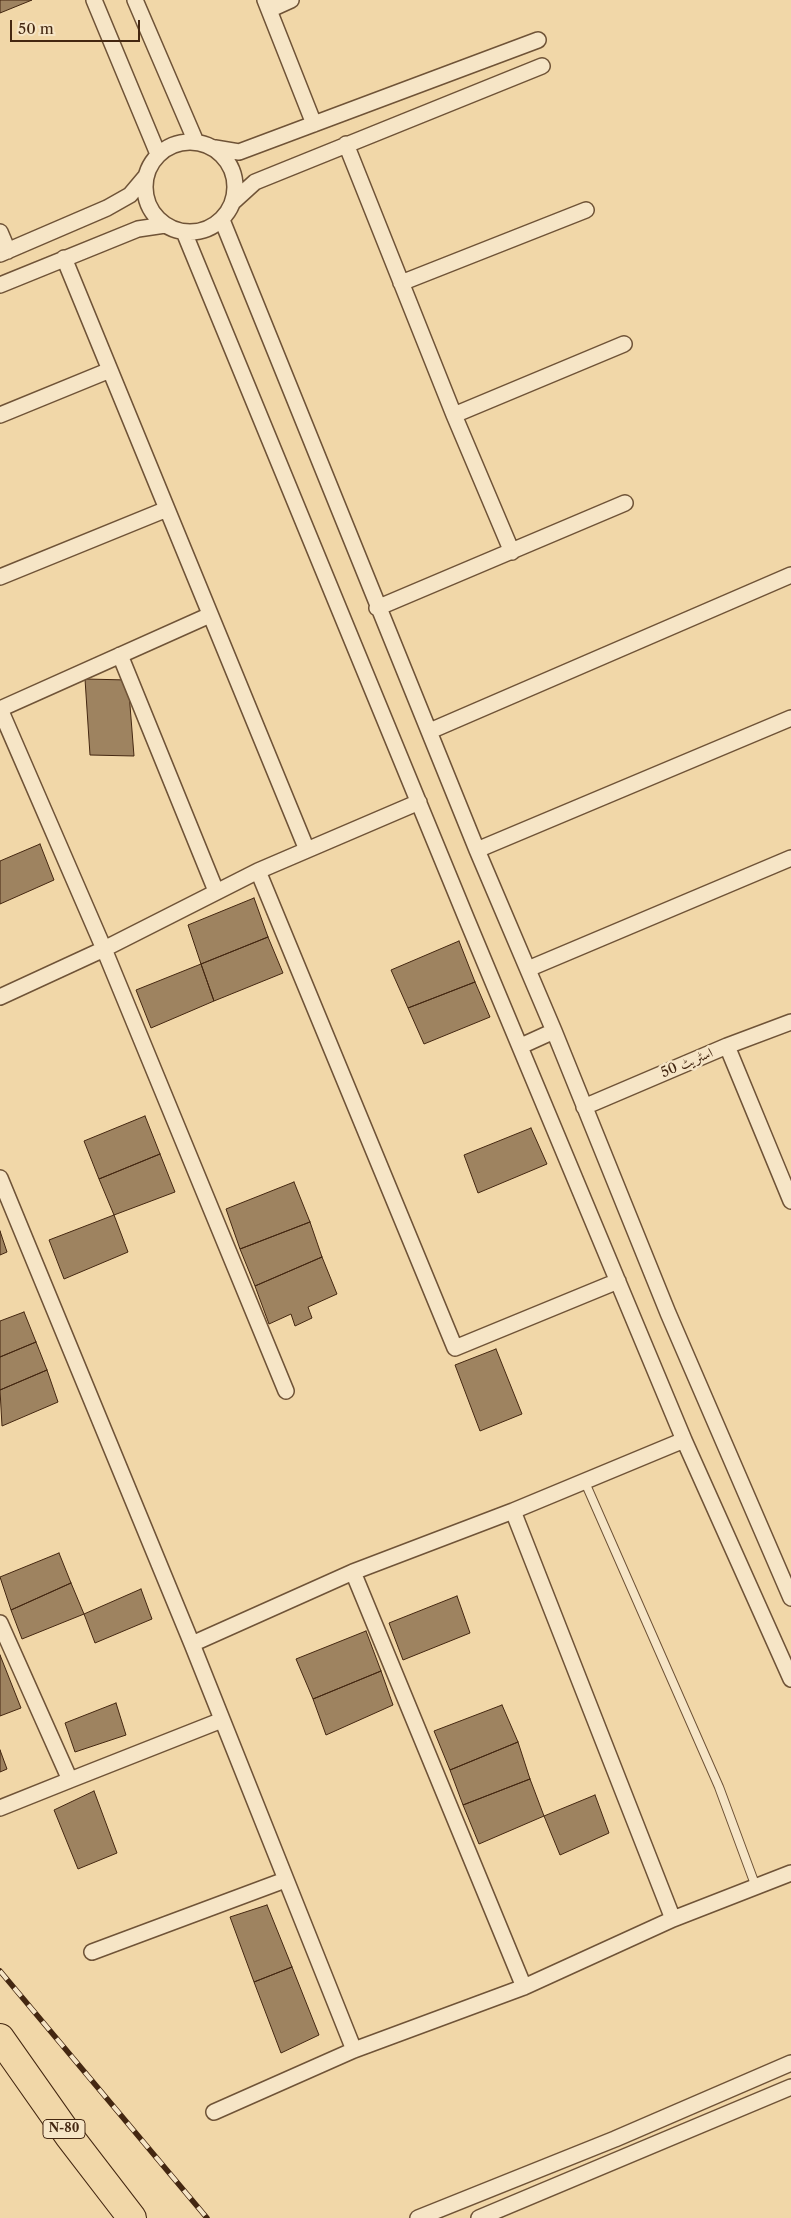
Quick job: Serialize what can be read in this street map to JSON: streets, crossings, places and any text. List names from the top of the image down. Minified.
{"streets":{"highway":["N-80"],"street":["اسٹریٹ 50"]},"scale_bar":"50 m"}
